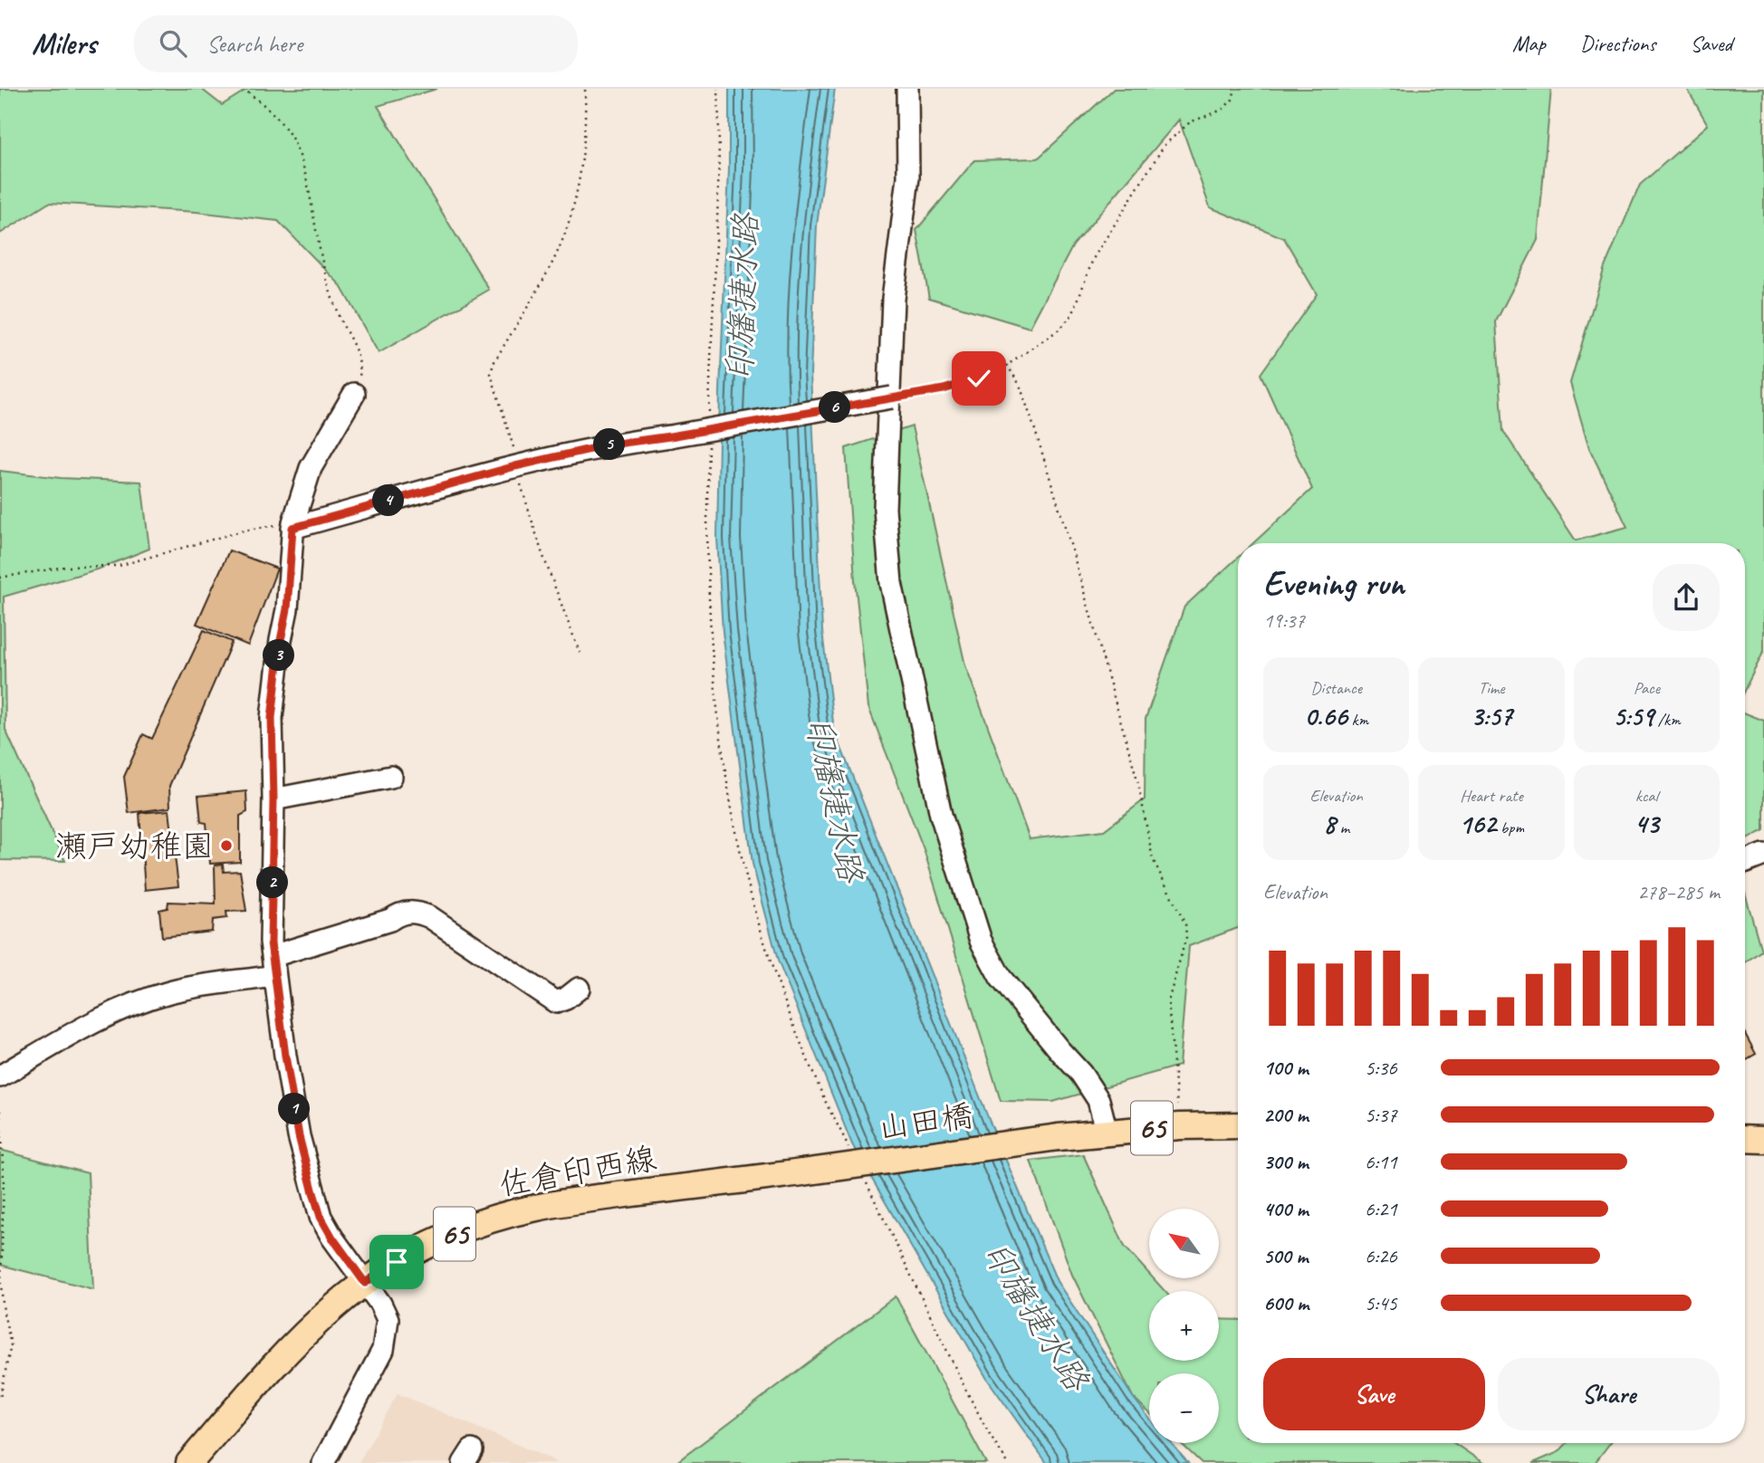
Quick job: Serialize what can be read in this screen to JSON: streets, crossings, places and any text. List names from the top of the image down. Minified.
{"streets":{"main road":["山田橋","65","佐倉印西線"]},"crossings":[["山田橋","65"],["山田橋","佐倉印西線"]],"water":["印旛捷水路"],"places":["瀬戸幼稚園"],"north":"top left","page":{"header":"Milers","search":"Search here","nav":["Map","Directions","Saved"],"pins":["6","5","4","3","2","1"],"heading":["Evening run","19:37"],"stats":[["Distance","0.66 km"],["Time","3:57"],["Pace","5:59 /km"],["Elevation","8 m"],["Heart rate","162 bpm"],["kcal","43"]],"chart":["Elevation","278–285 m"],"list":[{"name":"100 m","note":"5:36"},{"name":"200 m","note":"5:37"},{"name":"300 m","note":"6:11"},{"name":"400 m","note":"6:21"},{"name":"500 m","note":"6:26"},{"name":"600 m","note":"5:45"}],"map_buttons":["+","−"],"buttons":["Save","Share"]}}
